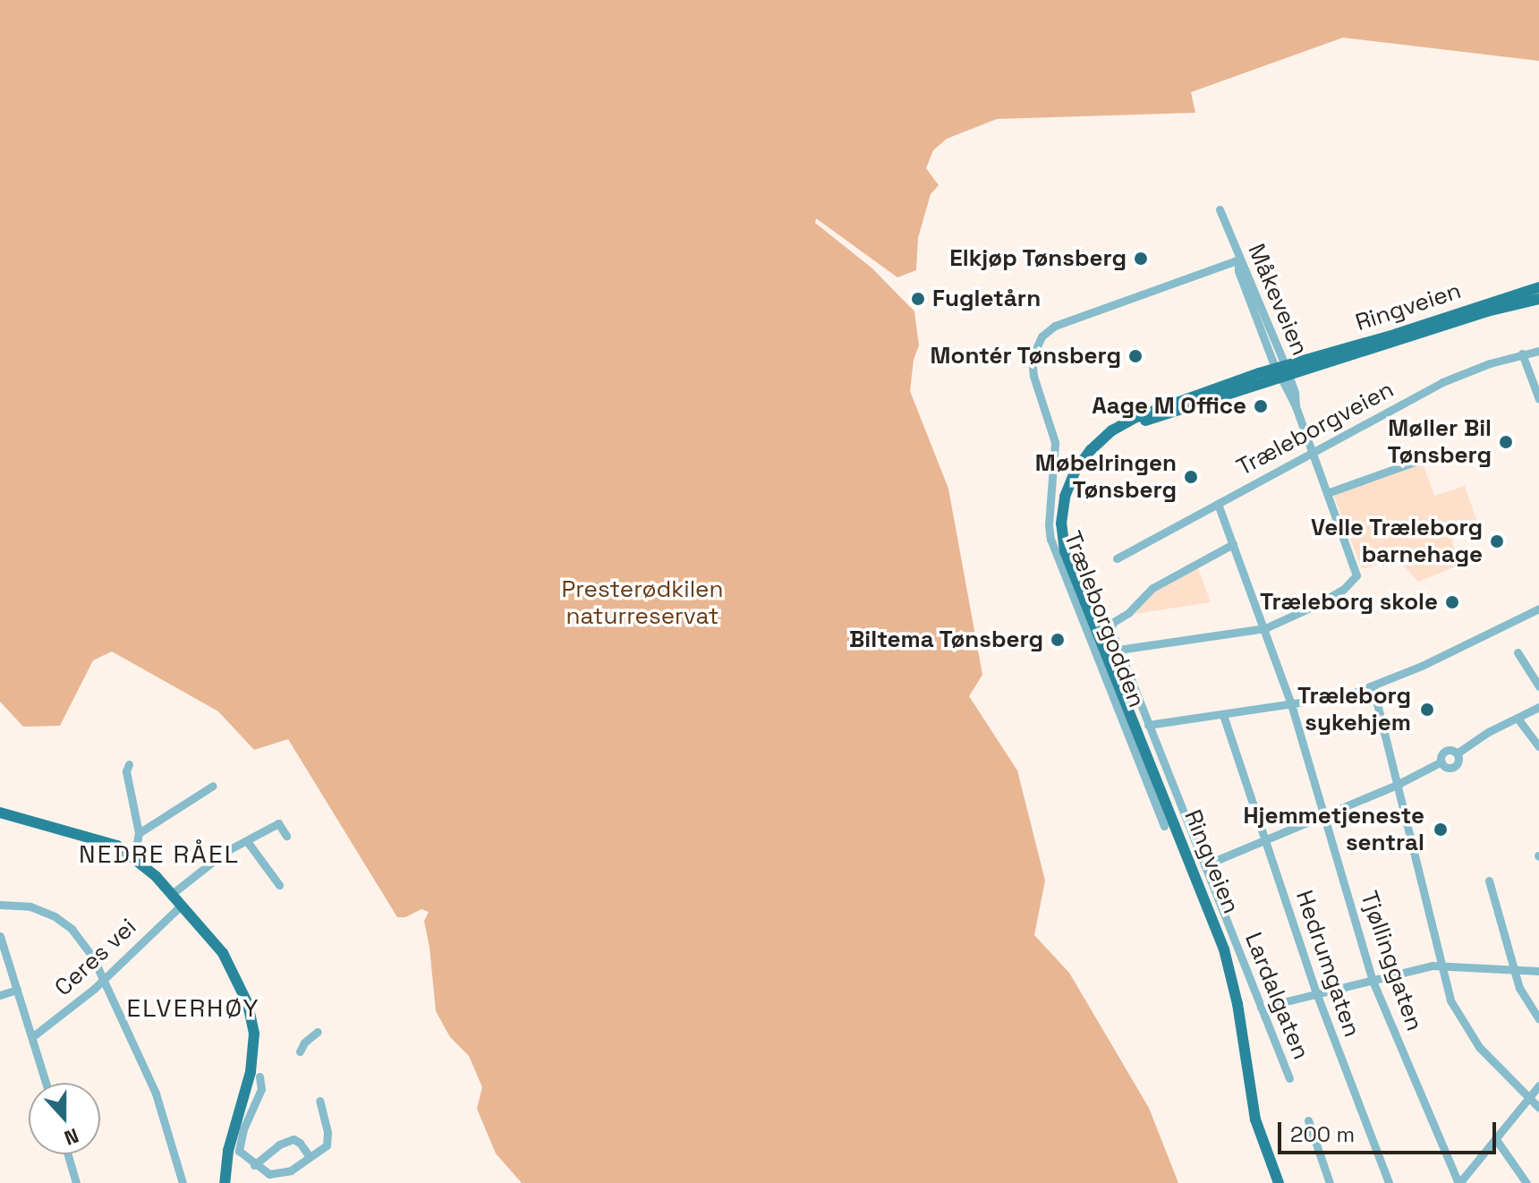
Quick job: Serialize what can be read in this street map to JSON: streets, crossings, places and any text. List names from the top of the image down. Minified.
{"streets":{"main road":["Ringveien"],"street":["Måkeveien","Træleborgveien","Træleborgodden","Ceres vei","Tjøllinggaten","Hedrumgaten","Lardalgaten"]},"crossings":[["Måkeveien","Ringveien"],["Måkeveien","Træleborgveien"],["Måkeveien","Træleborgodden"],["Måkeveien","Tjøllinggaten"],["Måkeveien","Lardalgaten"],["Træleborgveien","Tjøllinggaten"],["Tjøllinggaten","Lardalgaten"]],"districts":["NEDRE RÅEL","ELVERHØY"],"parks":["Presterødkilen naturreservat"],"places":["Elkjøp Tønsberg","Fugletårn","Montér Tønsberg","Aage M Office","Møller Bil Tønsberg","Møbelringen Tønsberg","Velle Træleborg barnehage","Træleborg skole","Biltema Tønsberg","Træleborg sykehjem","Hjemmetjeneste sentral"],"scale_bar":"200 m","north":"bottom"}
